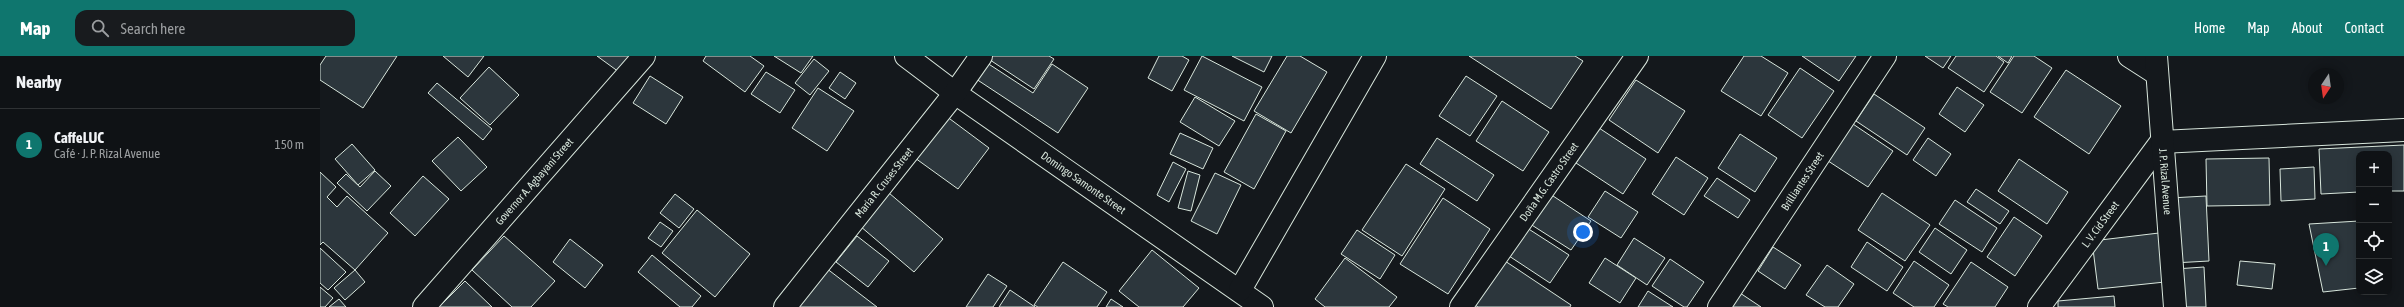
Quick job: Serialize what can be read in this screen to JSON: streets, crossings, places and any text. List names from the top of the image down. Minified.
{"streets":{"street":["Governor A. Agbayani Street","Maria R. Cruses Street","Domingo Samonte Street","Doña M.G. Castro Street","Brilliantes Street","J. P. Rizal Avenue","L. V. Cid Street"]},"crossings":[["Maria R. Cruses Street","Domingo Samonte Street"],["J. P. Rizal Avenue","L. V. Cid Street"]],"north":"bottom","page":{"header":"Map","search":"Search here","nav":["Home","Map","About","Contact"],"heading":"Nearby","list":[{"mark":"1","name":"CaffeLUC","note":"Café · J. P. Rizal Avenue","value":"150 m"}],"map_buttons":["+","−"],"pins":"1"}}
